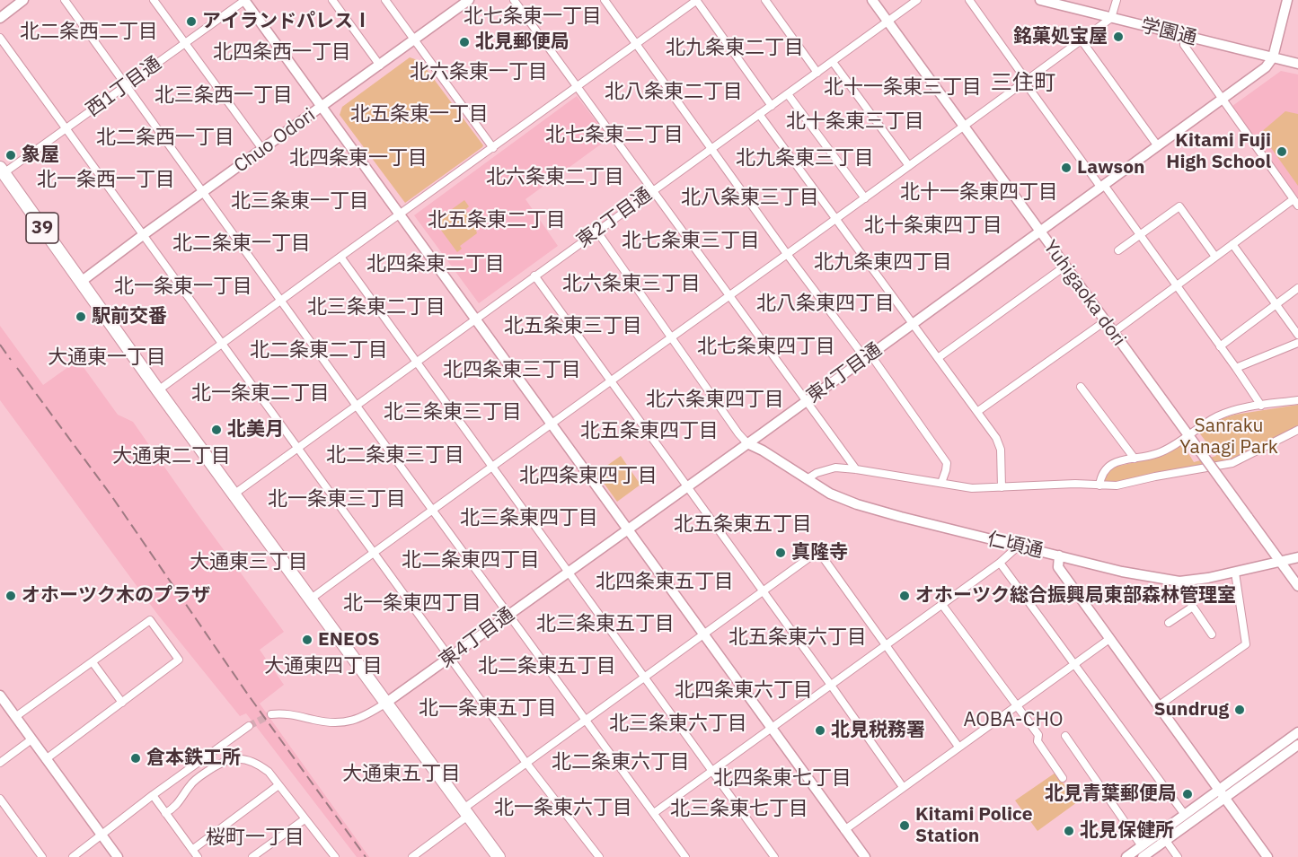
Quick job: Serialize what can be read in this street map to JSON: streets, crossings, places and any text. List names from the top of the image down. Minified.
{"streets":{"highway":["39"],"street":["学園通","西1丁目通","Chuo Odori","東2丁目通","Yuhigaoka dori","東4丁目通","仁頃通"]},"crossings":[["学園通","東4丁目通"],["西1丁目通","39"],["Chuo Odori","39"],["東2丁目通","39"],["東2丁目通","Yuhigaoka dori"],["39","東4丁目通"],["Yuhigaoka dori","東4丁目通"],["Yuhigaoka dori","仁頃通"],["東4丁目通","仁頃通"]],"districts":["北七条東一丁目","北二条西二丁目","北九条東二丁目","北四条西一丁目","北六条東一丁目","三住町","北十一条東三丁目","北八条東二丁目","北三条西一丁目","北五条東一丁目","北十条東三丁目","北七条東二丁目","北二条西一丁目","北四条東一丁目","北九条東三丁目","北六条東二丁目","北一条西一丁目","北十一条東四丁目","北八条東三丁目","北三条東一丁目","北五条東二丁目","北十条東四丁目","北七条東三丁目","北二条東一丁目","北九条東四丁目","北四条東二丁目","北六条東三丁目","北一条東一丁目","北八条東四丁目","北三条東二丁目","北五条東三丁目","北七条東四丁目","北二条東二丁目","大通東一丁目","北四条東三丁目","北一条東二丁目","北六条東四丁目","北三条東三丁目","北五条東四丁目","北二条東三丁目","大通東二丁目","北四条東四丁目","北一条東三丁目","北三条東四丁目","北五条東五丁目","北二条東四丁目","大通東三丁目","北四条東五丁目","北一条東四丁目","北三条東五丁目","北五条東六丁目","大通東四丁目","北二条東五丁目","北四条東六丁目","北一条東五丁目","AOBA-CHO","北三条東六丁目","北二条東六丁目","大通東五丁目","北四条東七丁目","北一条東六丁目","北三条東七丁目","桜町一丁目"],"parks":["Sanraku Yanagi Park"],"places":["アイランドパレスⅠ","銘菓処宝屋","北見郵便局","Kitami Fuji High School","象屋","Lawson","駅前交番","北美月","真隆寺","オホーツク木のプラザ","オホーツク総合振興局東部森林管理室","ENEOS","Sundrug","北見税務署","倉本鉄工所","北見青葉郵便局","Kitami Police Station","北見保健所"]}
